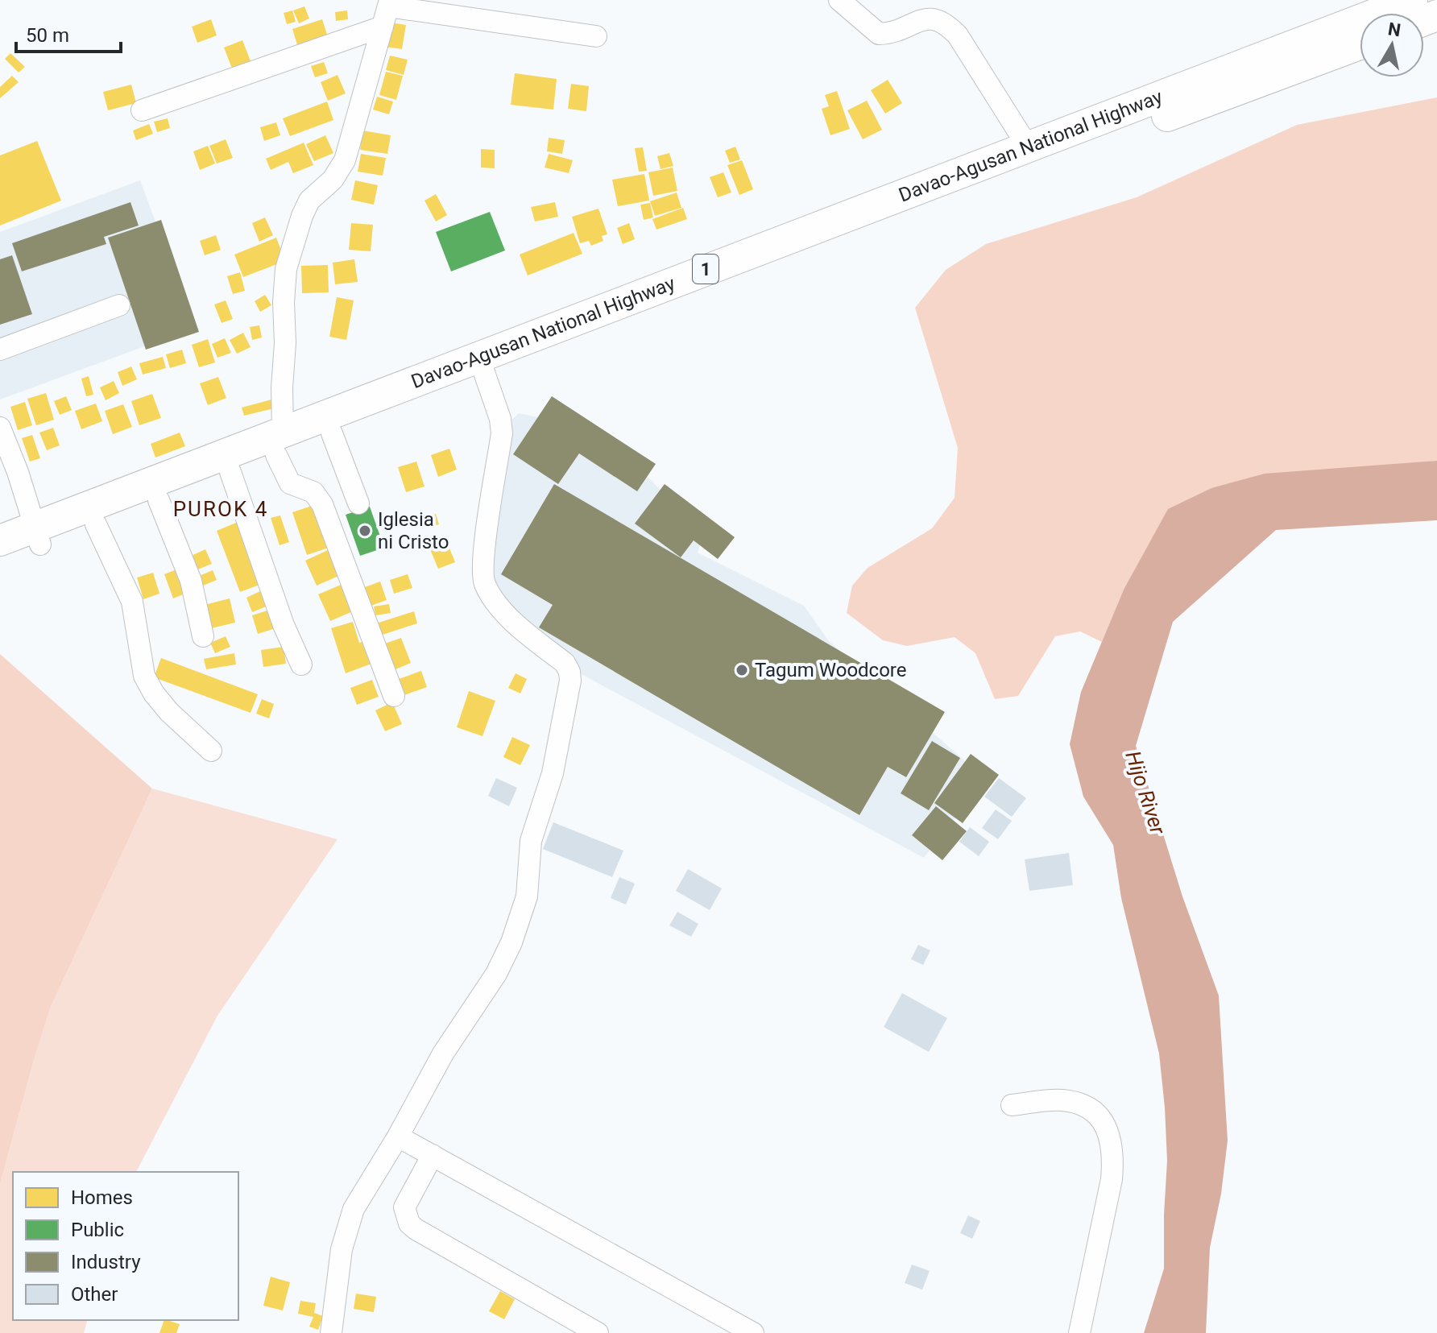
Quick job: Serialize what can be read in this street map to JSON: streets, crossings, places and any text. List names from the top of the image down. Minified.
{"streets":{"highway":["Davao-Agusan National Highway","1"]},"districts":["PUROK 4"],"water":["Hijo River"],"places":["Iglesia ni Cristo","Tagum Woodcore"],"legend":["Homes","Public","Industry","Other"],"scale_bar":"50 m","north":"top"}
